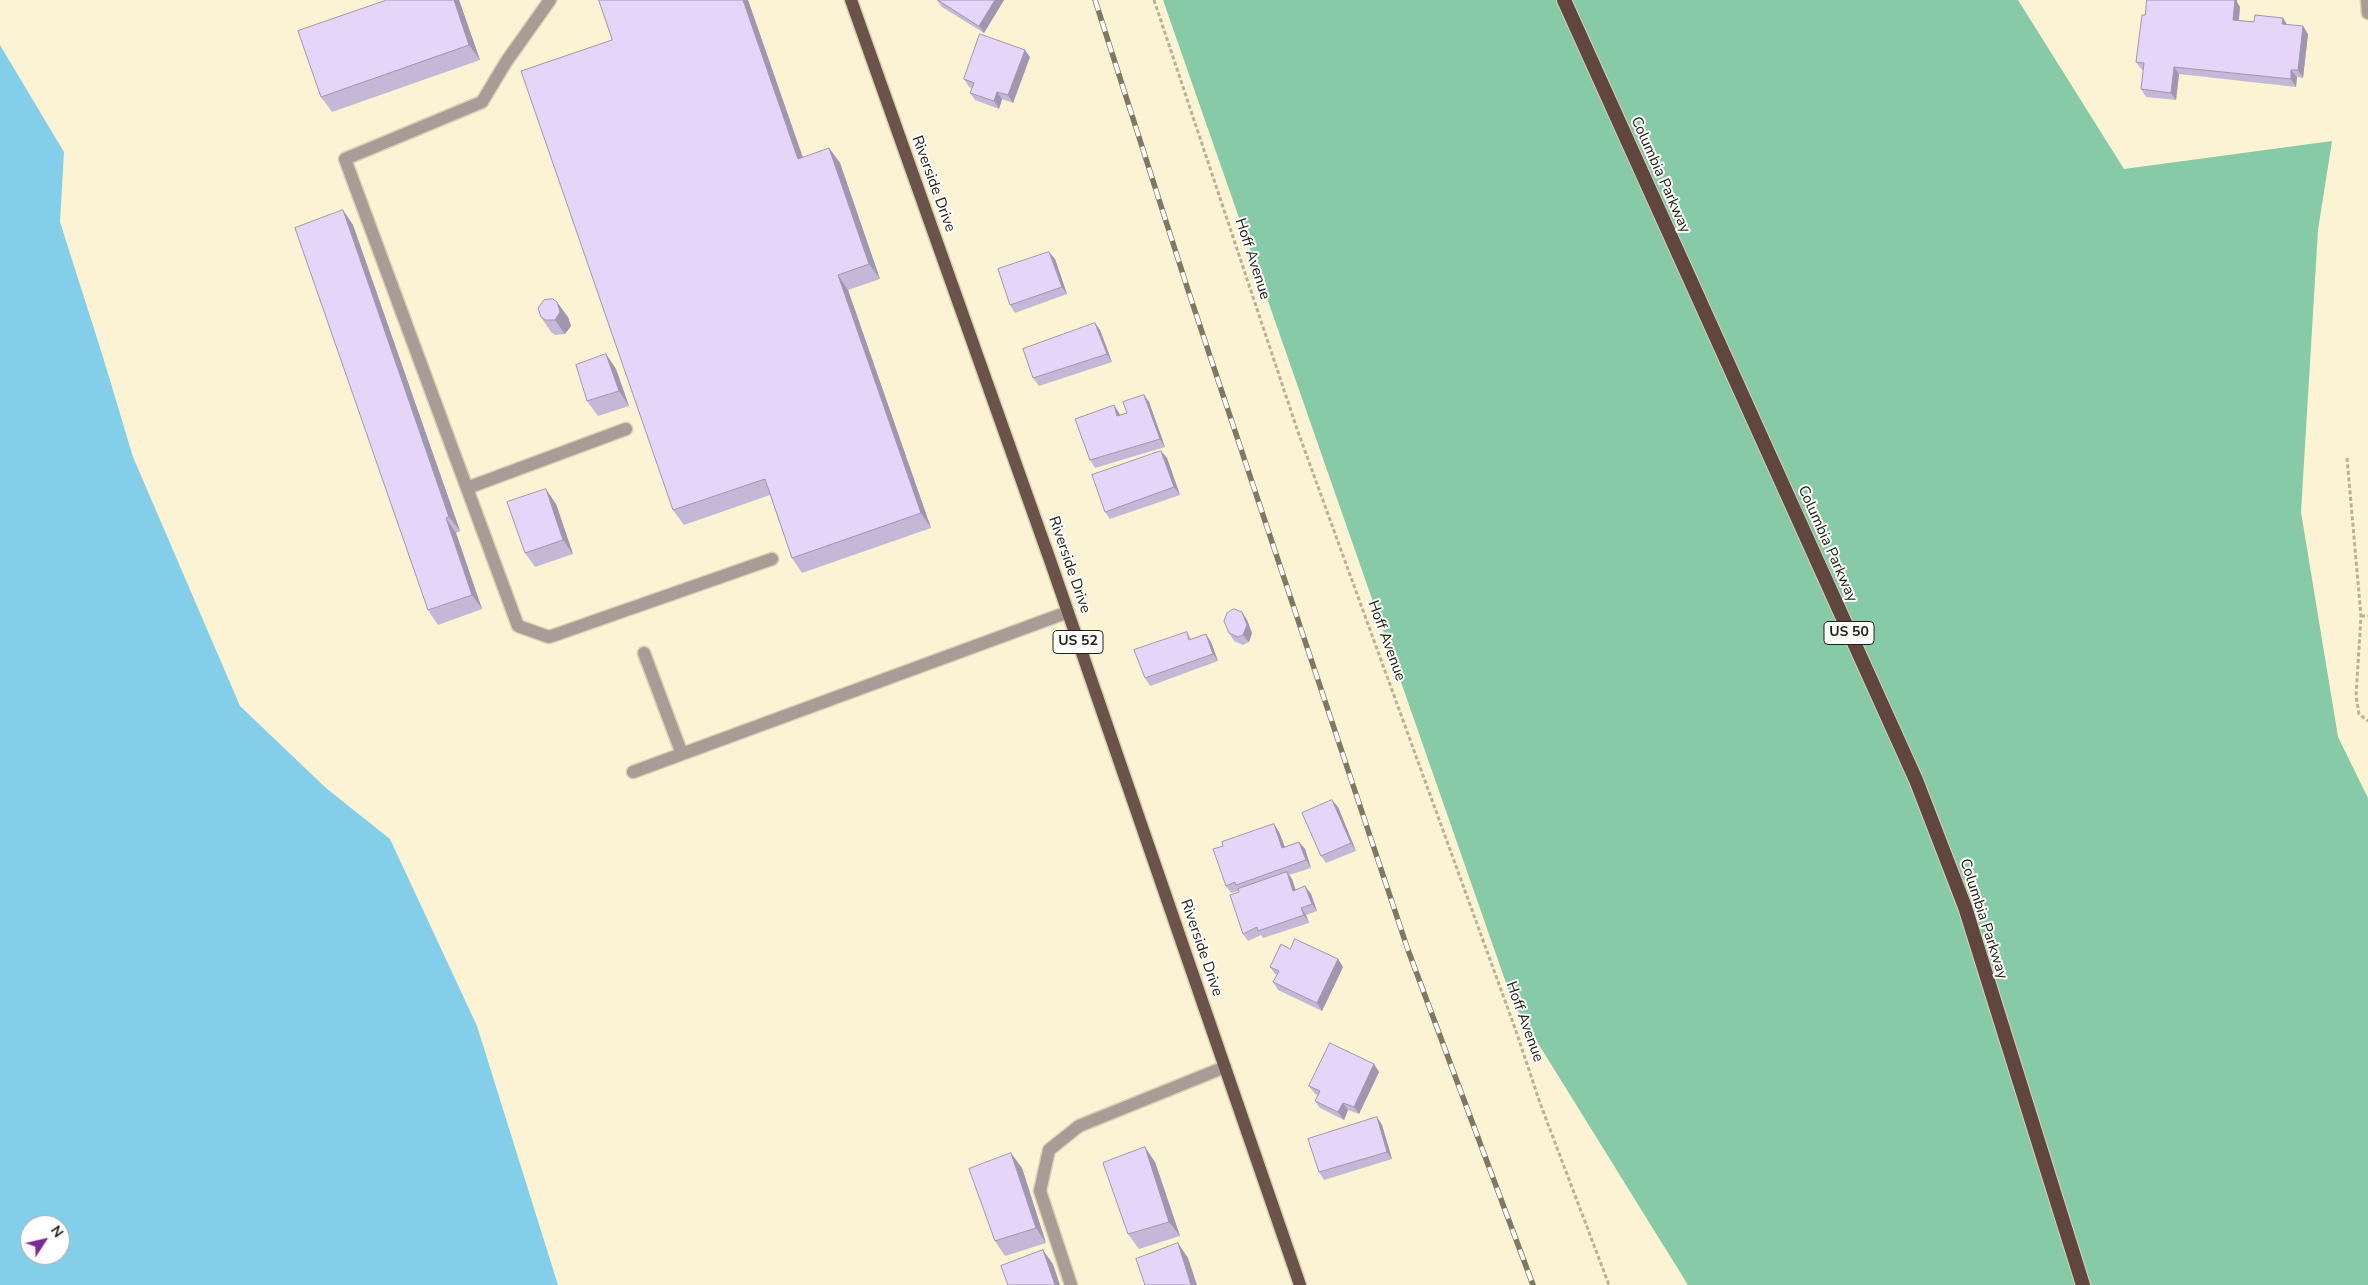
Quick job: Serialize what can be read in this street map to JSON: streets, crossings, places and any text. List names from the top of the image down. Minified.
{"streets":{"highway":["Columbia Parkway","US 50"],"main road":["Riverside Drive","US 52"],"path":["Hoff Avenue"]},"north":"top right"}
